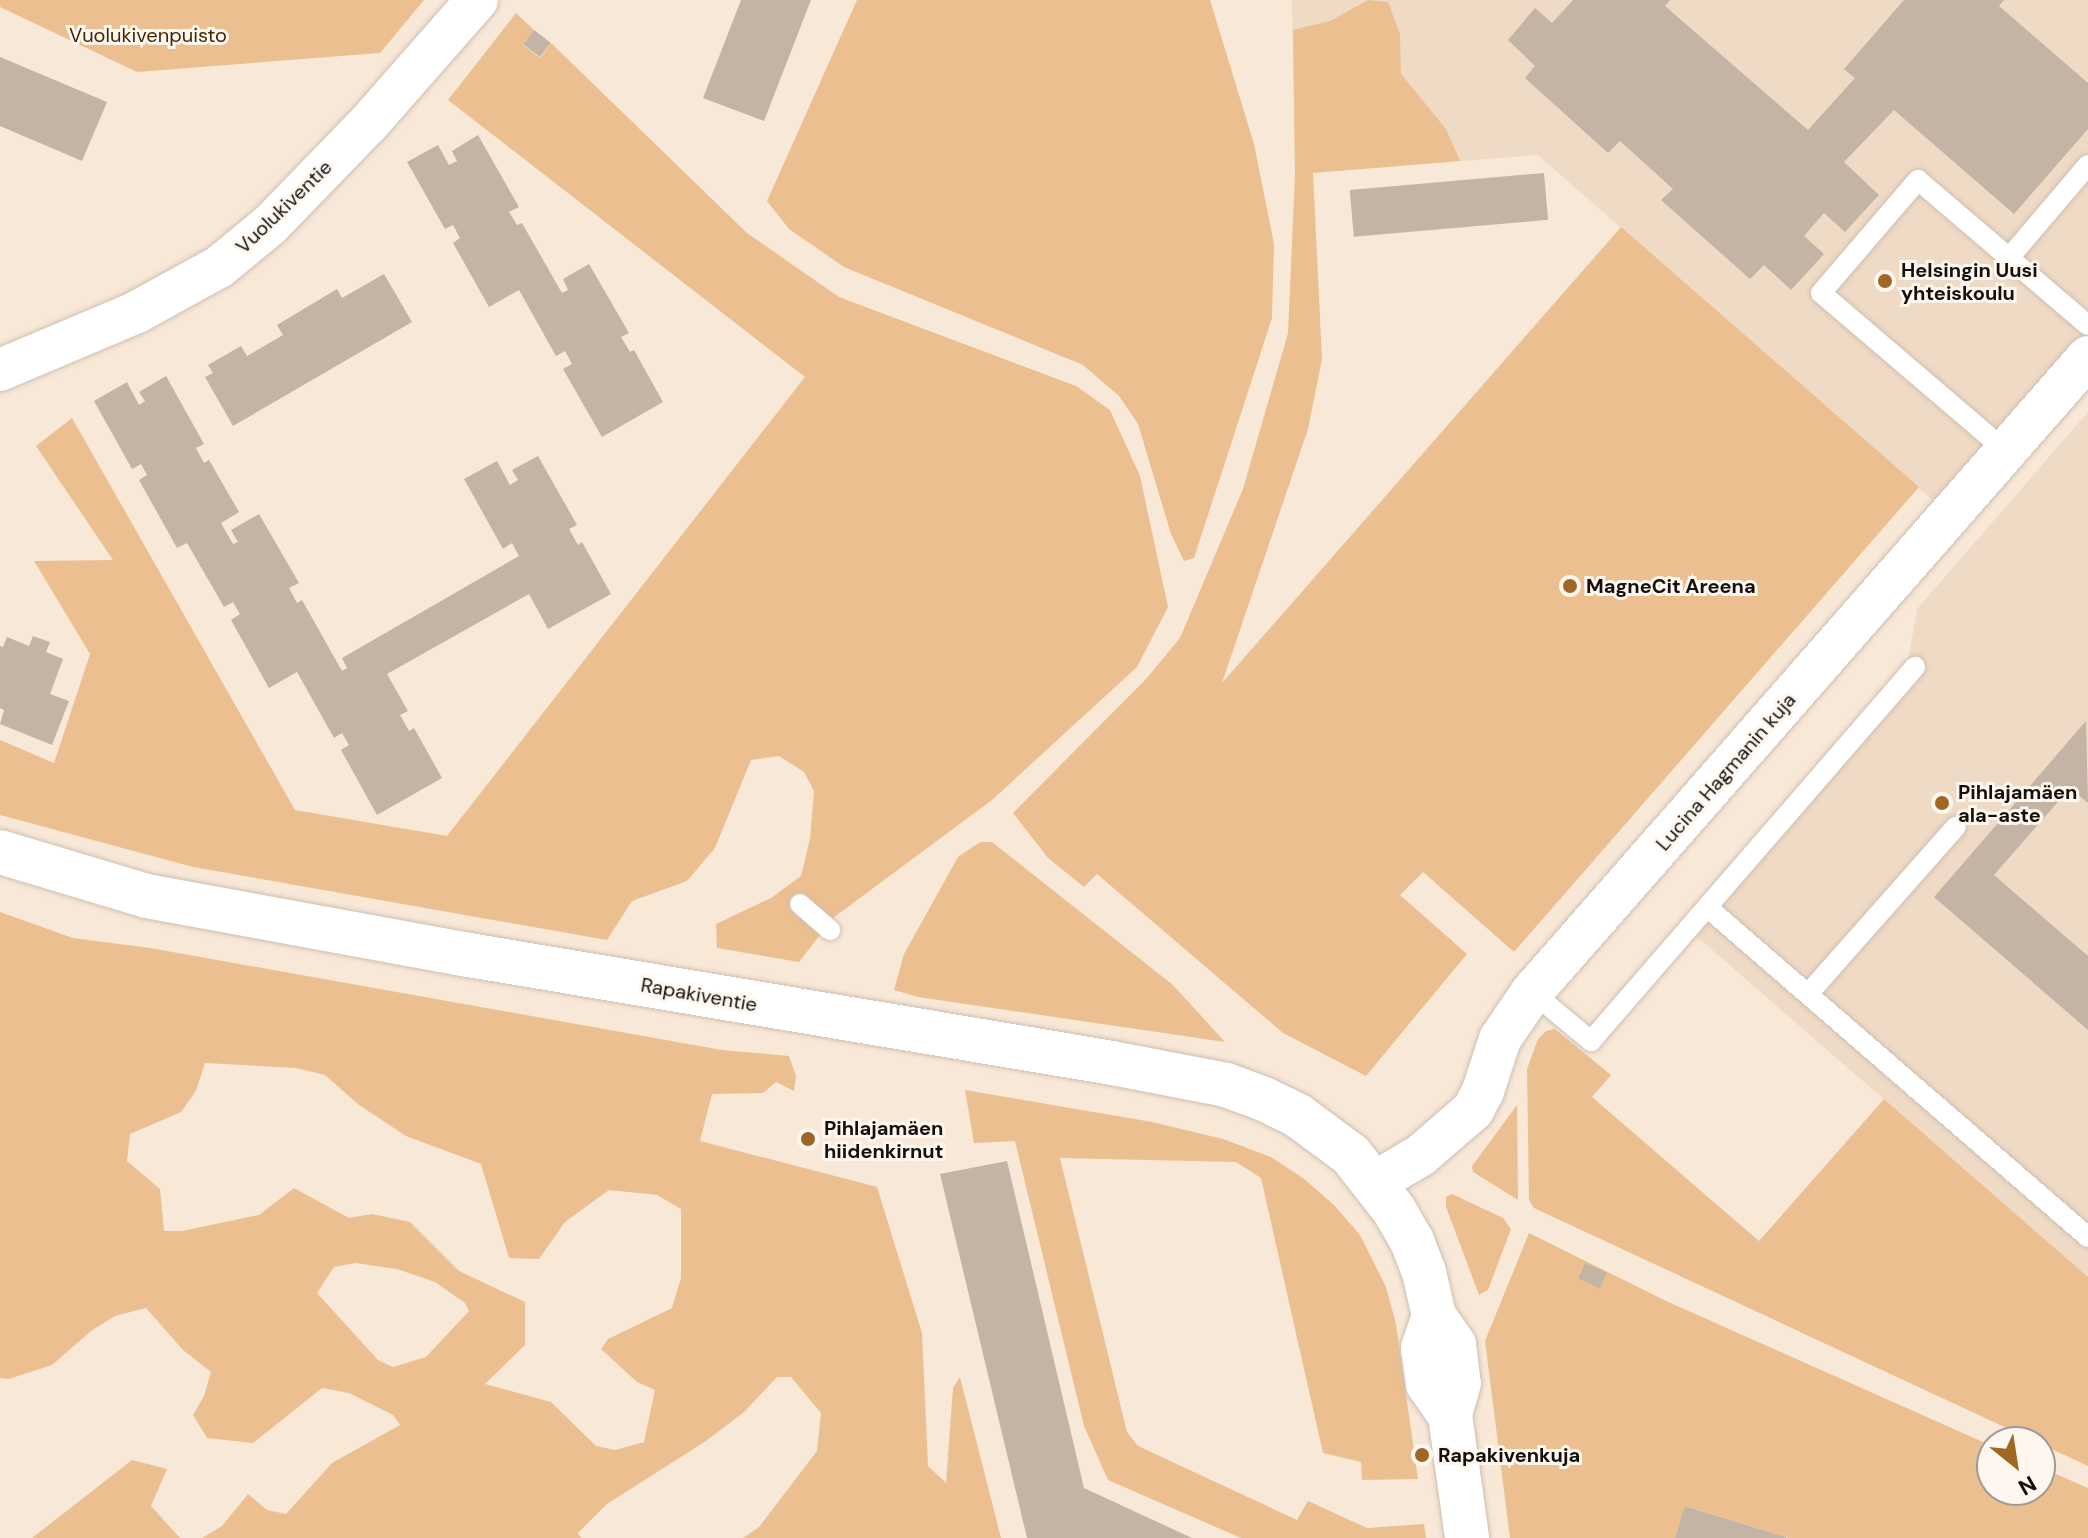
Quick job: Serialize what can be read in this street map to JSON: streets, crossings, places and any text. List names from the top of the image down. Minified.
{"streets":{"main road":["Rapakiventie"],"street":["Vuolukiventie","Lucina Hagmanin kuja"]},"crossings":[["Lucina Hagmanin kuja","Rapakiventie"]],"parks":["Vuolukivenpuisto"],"places":["Helsingin Uusi yhteiskoulu","MagneCit Areena","Pihlajamäen ala-aste","Pihlajamäen hiidenkirnut","Rapakivenkuja"],"north":"bottom right"}
